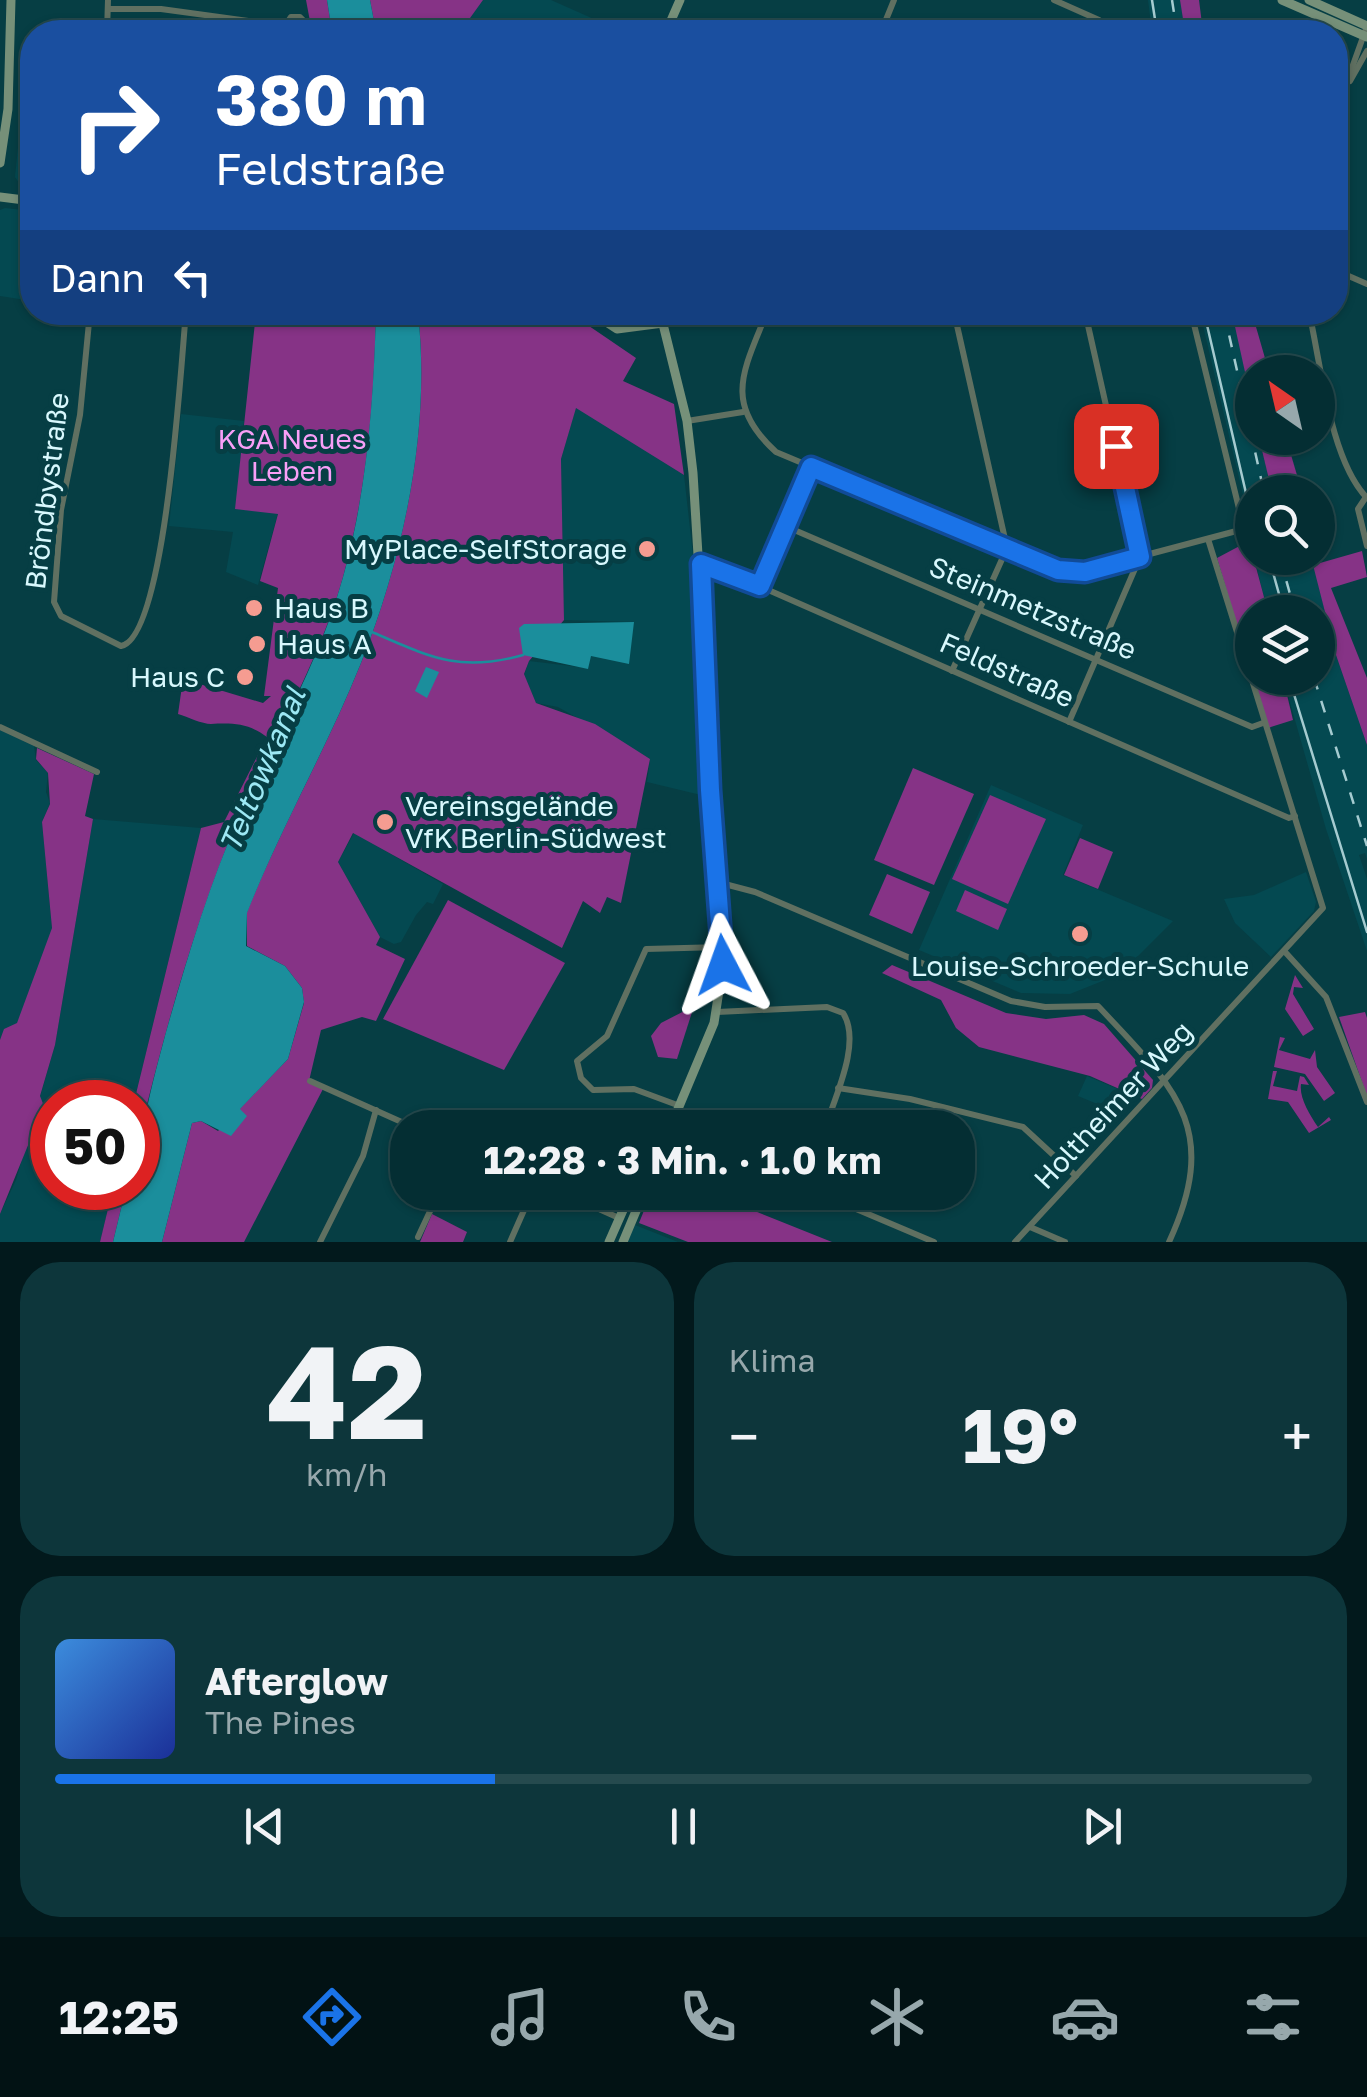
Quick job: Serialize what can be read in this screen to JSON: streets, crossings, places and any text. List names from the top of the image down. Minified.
{"streets":{"street":["Bröndbystraße","Steinmetzstraße","Feldstraße","Holtheimer Weg"]},"crossings":[["Feldstraße","Holtheimer Weg"]],"water":["Teltowkanal"],"parks":["KGA Neues Leben"],"places":["MyPlace-SelfStorage","Haus B","Haus A","Haus C","Vereinsgelände VfK Berlin-Südwest","Louise-Schroeder-Schule"],"north":"top left","page":{"turn":["380 m","Feldstraße"],"then":"Dann","limit":"50","trip":"12:28 · 3 Min. · 1.0 km","tile":[["42","km/h"],"Klima"],"heat":["−","19°","+"],"song":["Afterglow","The Pines"],"tabs":"12:25"}}
